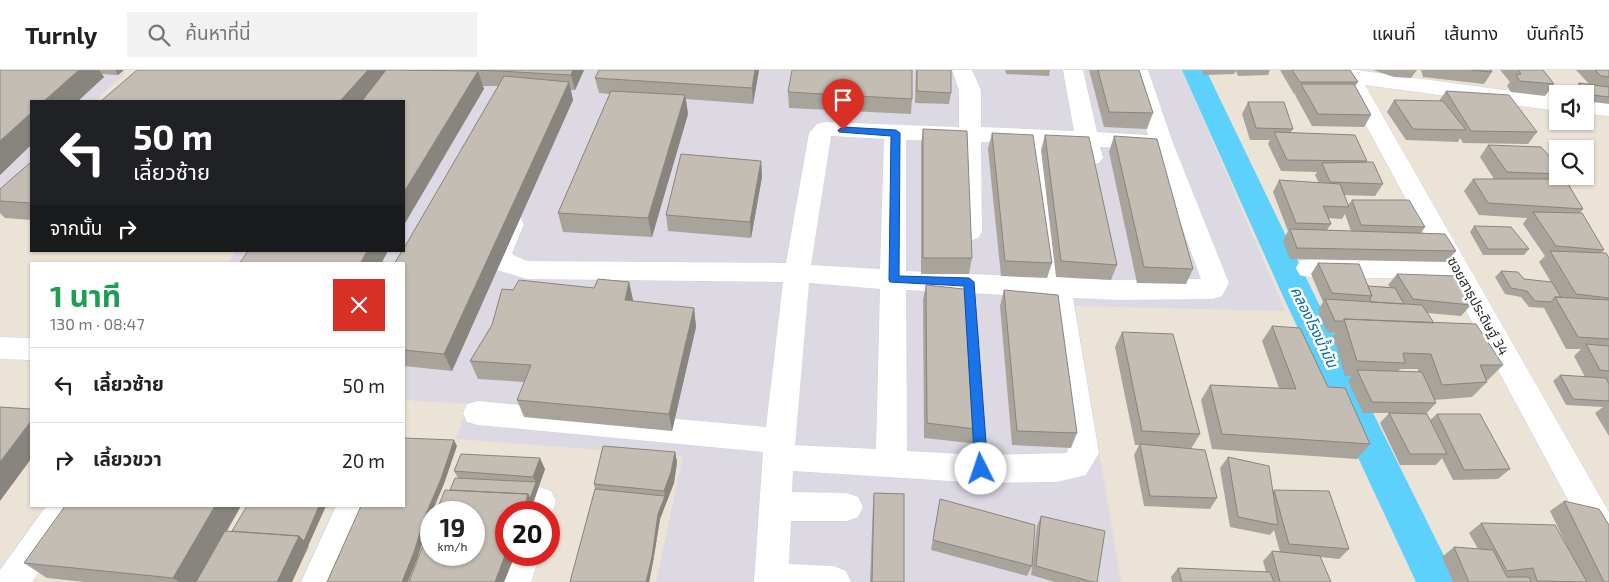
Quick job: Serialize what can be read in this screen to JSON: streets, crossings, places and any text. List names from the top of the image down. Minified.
{"streets":{"street":["ซอยสาธุประดิษฐ์ 34"]},"water":["คลองโรงน้ำมัน"],"page":{"header":"Turnly","search":"ค้นหาที่นี่","nav":["แผนที่","เส้นทาง","บันทึกไว้"],"turn":["50 m","เลี้ยวซ้าย"],"then":"จากนั้น","heading":["1 นาที","130 m · 08:47"],"list":[{"name":"เลี้ยวซ้าย","value":"50 m"},{"name":"เลี้ยวขวา","value":"20 m"}],"speed":"19 km/h","limit":"20"}}
